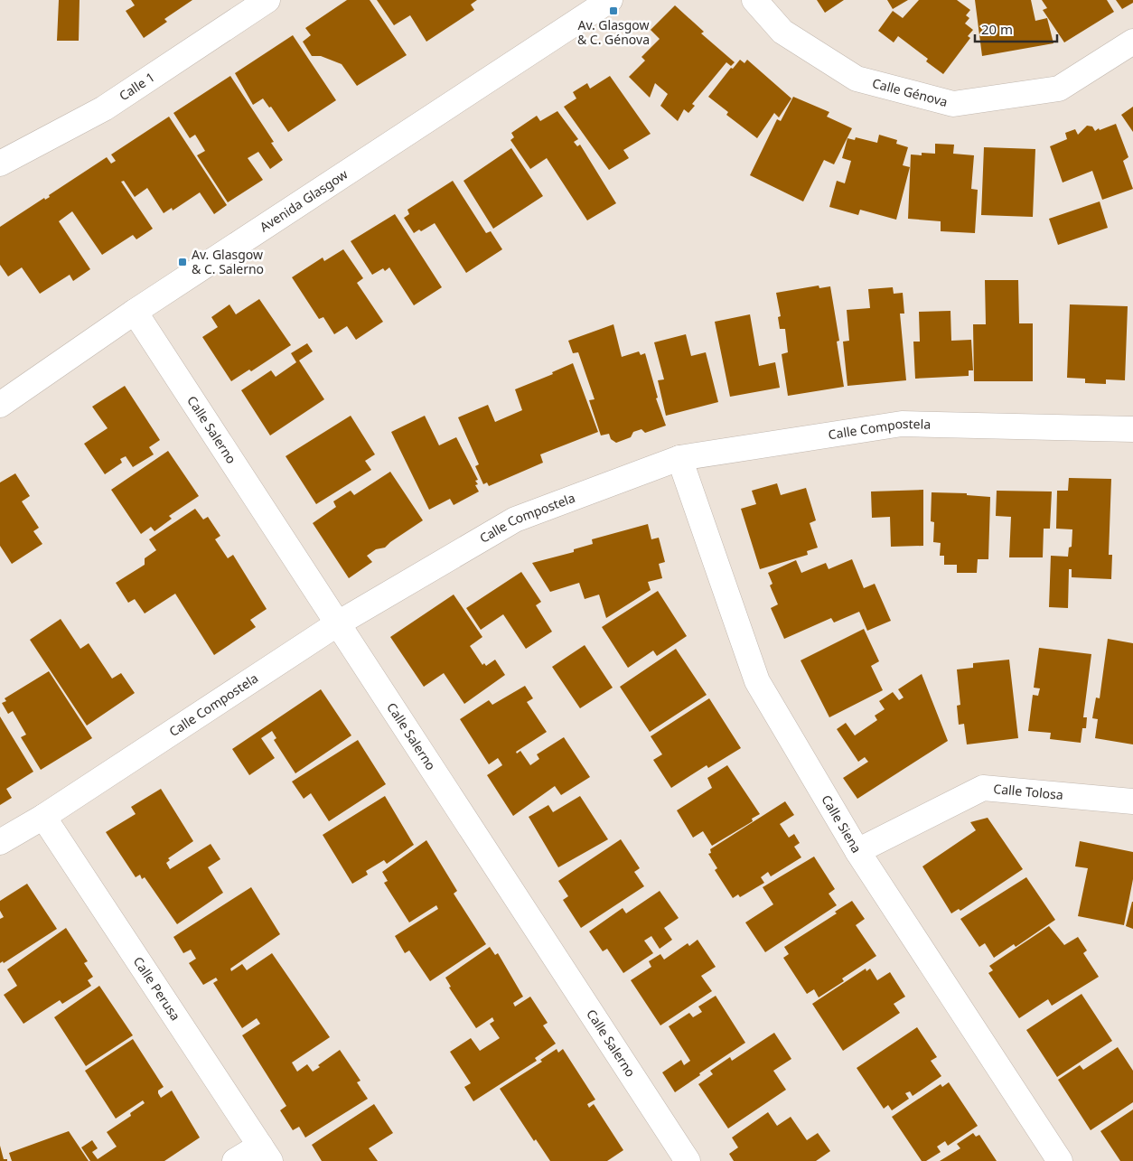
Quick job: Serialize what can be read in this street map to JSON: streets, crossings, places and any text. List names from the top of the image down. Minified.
{"streets":{"street":["Calle 1","Calle Génova","Avenida Glasgow","Calle Salerno","Calle Compostela","Calle Tolosa","Calle Siena","Calle Perusa"]},"crossings":[["Avenida Glasgow","Calle Salerno"],["Calle Salerno","Calle Compostela"],["Calle Compostela","Calle Siena"],["Calle Compostela","Calle Perusa"],["Calle Tolosa","Calle Siena"]],"places":{"transit":["Av. Glasgow & C. Génova","Av. Glasgow & C. Salerno"]},"scale_bar":"20 m"}
